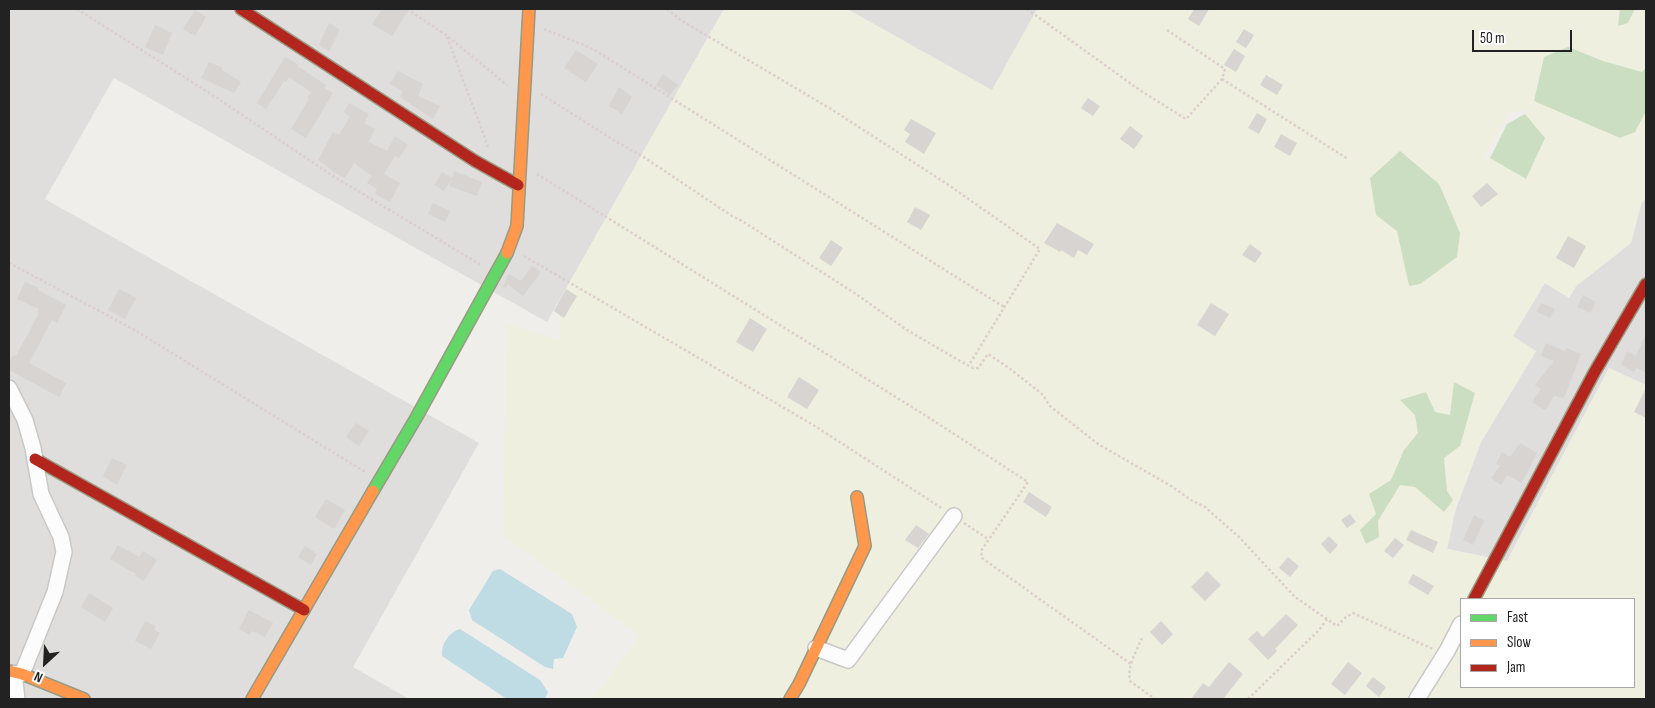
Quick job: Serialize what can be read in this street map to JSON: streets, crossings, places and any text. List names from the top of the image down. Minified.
{"legend":["Fast","Slow","Jam"],"scale_bar":"50 m","north":"bottom left"}
